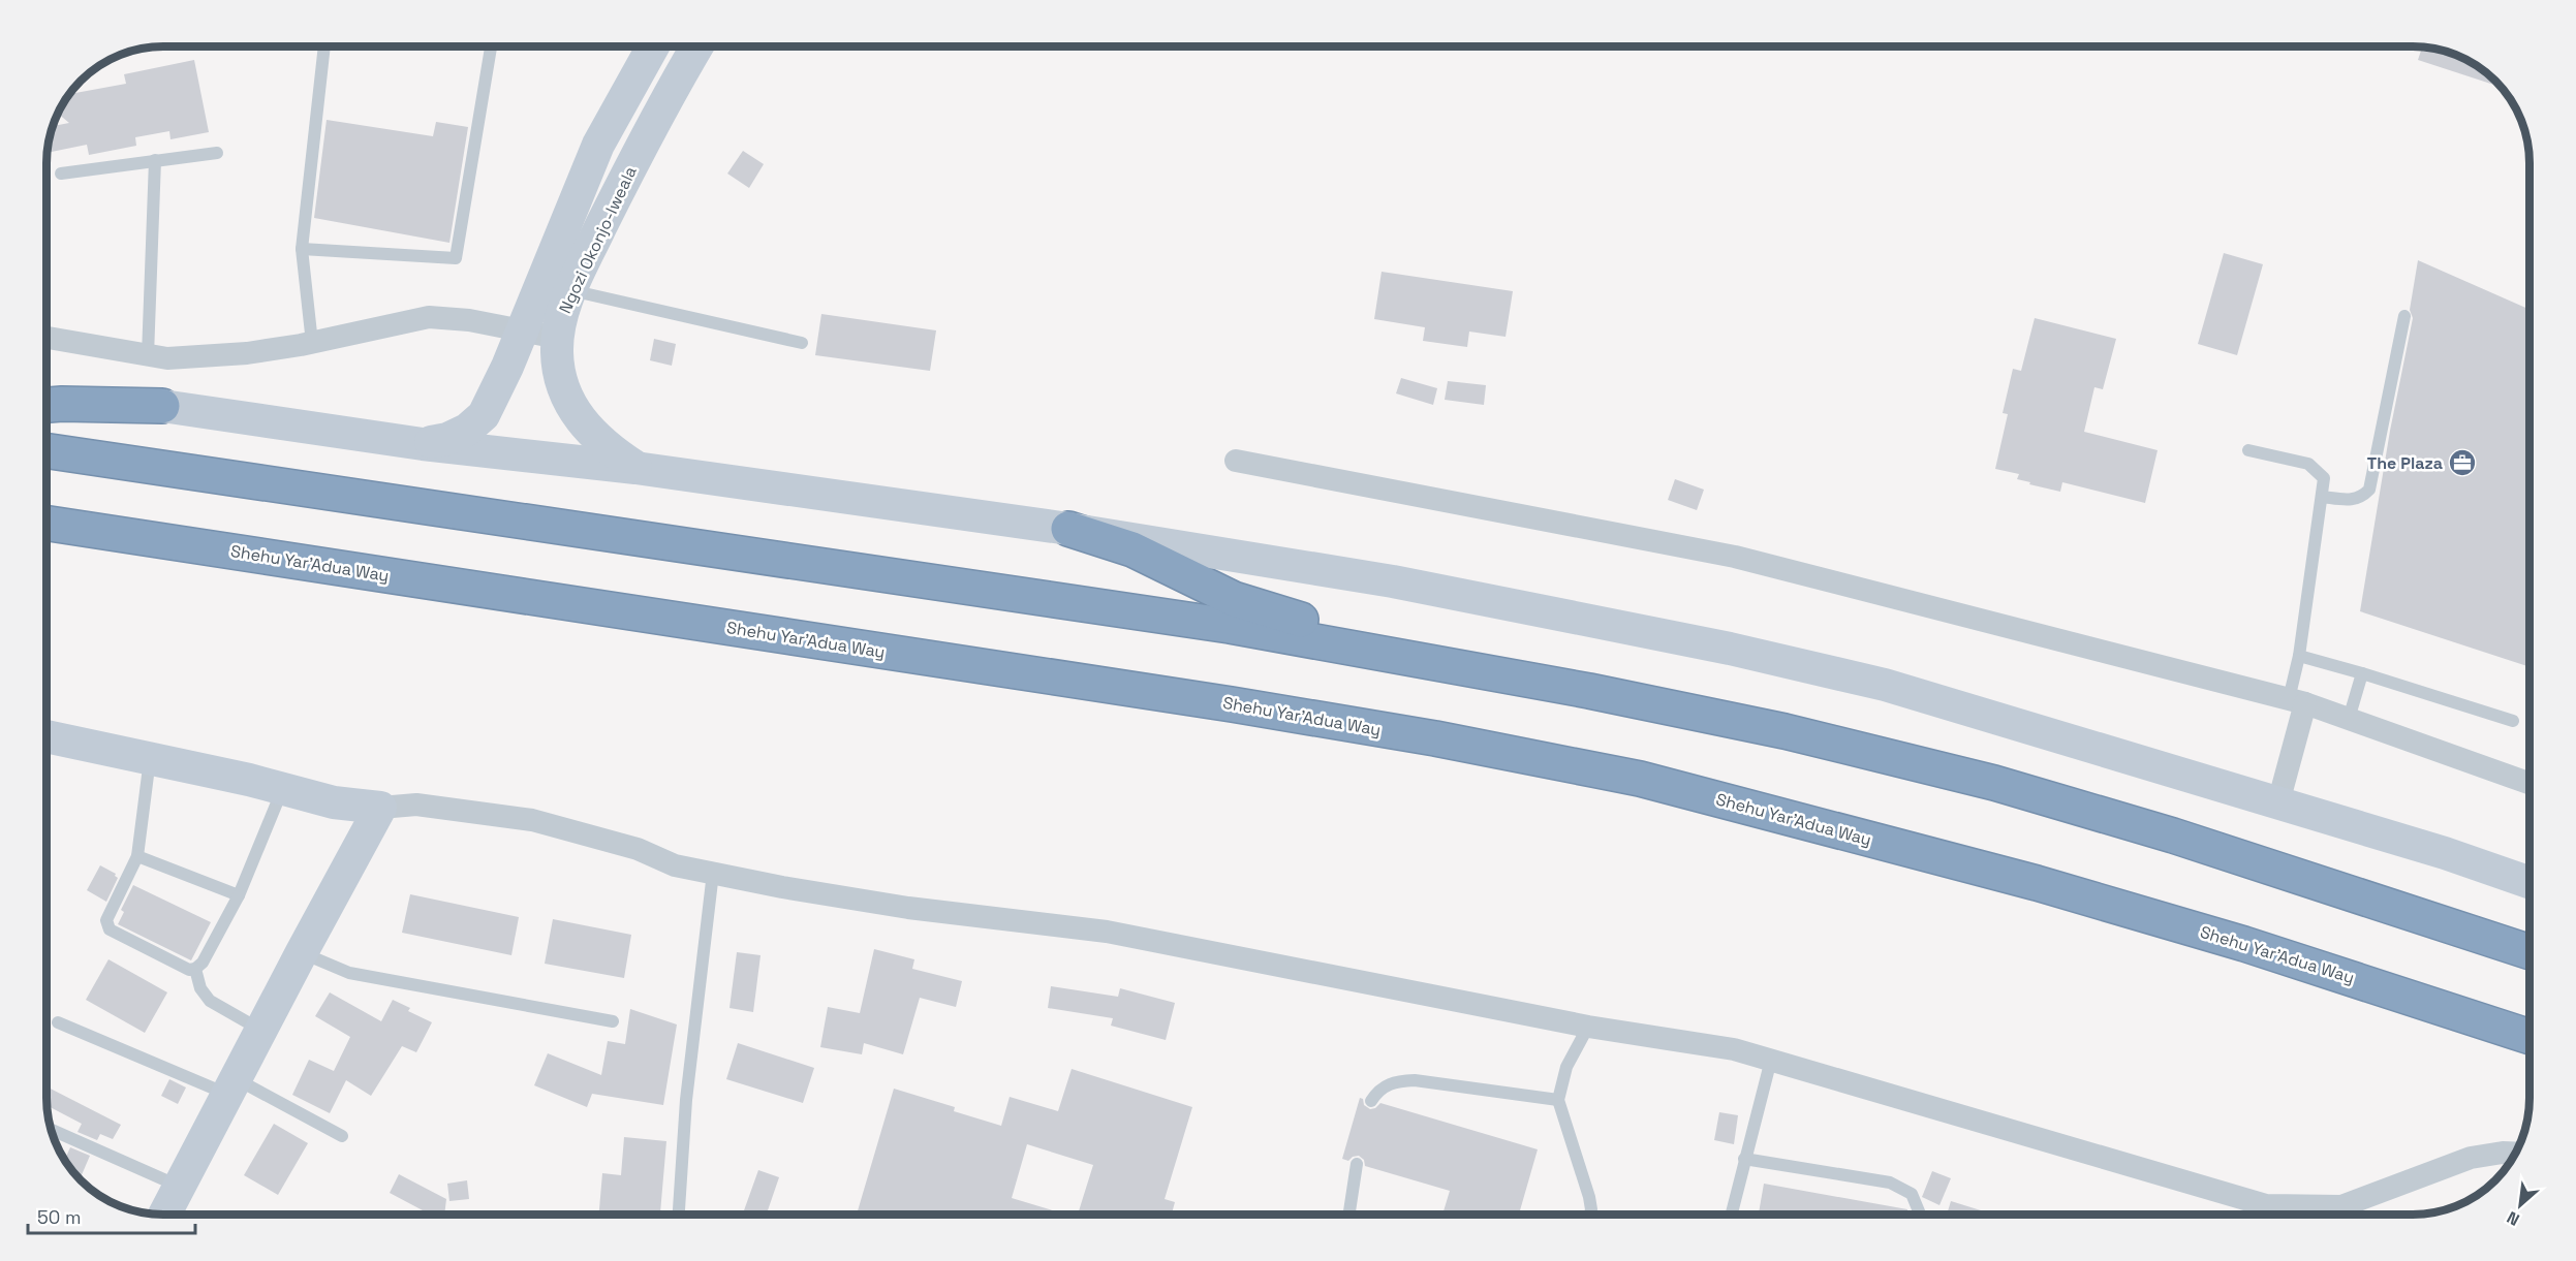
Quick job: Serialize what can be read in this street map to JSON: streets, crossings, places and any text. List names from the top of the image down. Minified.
{"streets":{"highway":["Shehu Yar'Adua Way"],"street":["Ngozi Okonjo-Iweala"]},"places":{"office":["The Plaza"]},"scale_bar":"50 m","north":"bottom left"}
